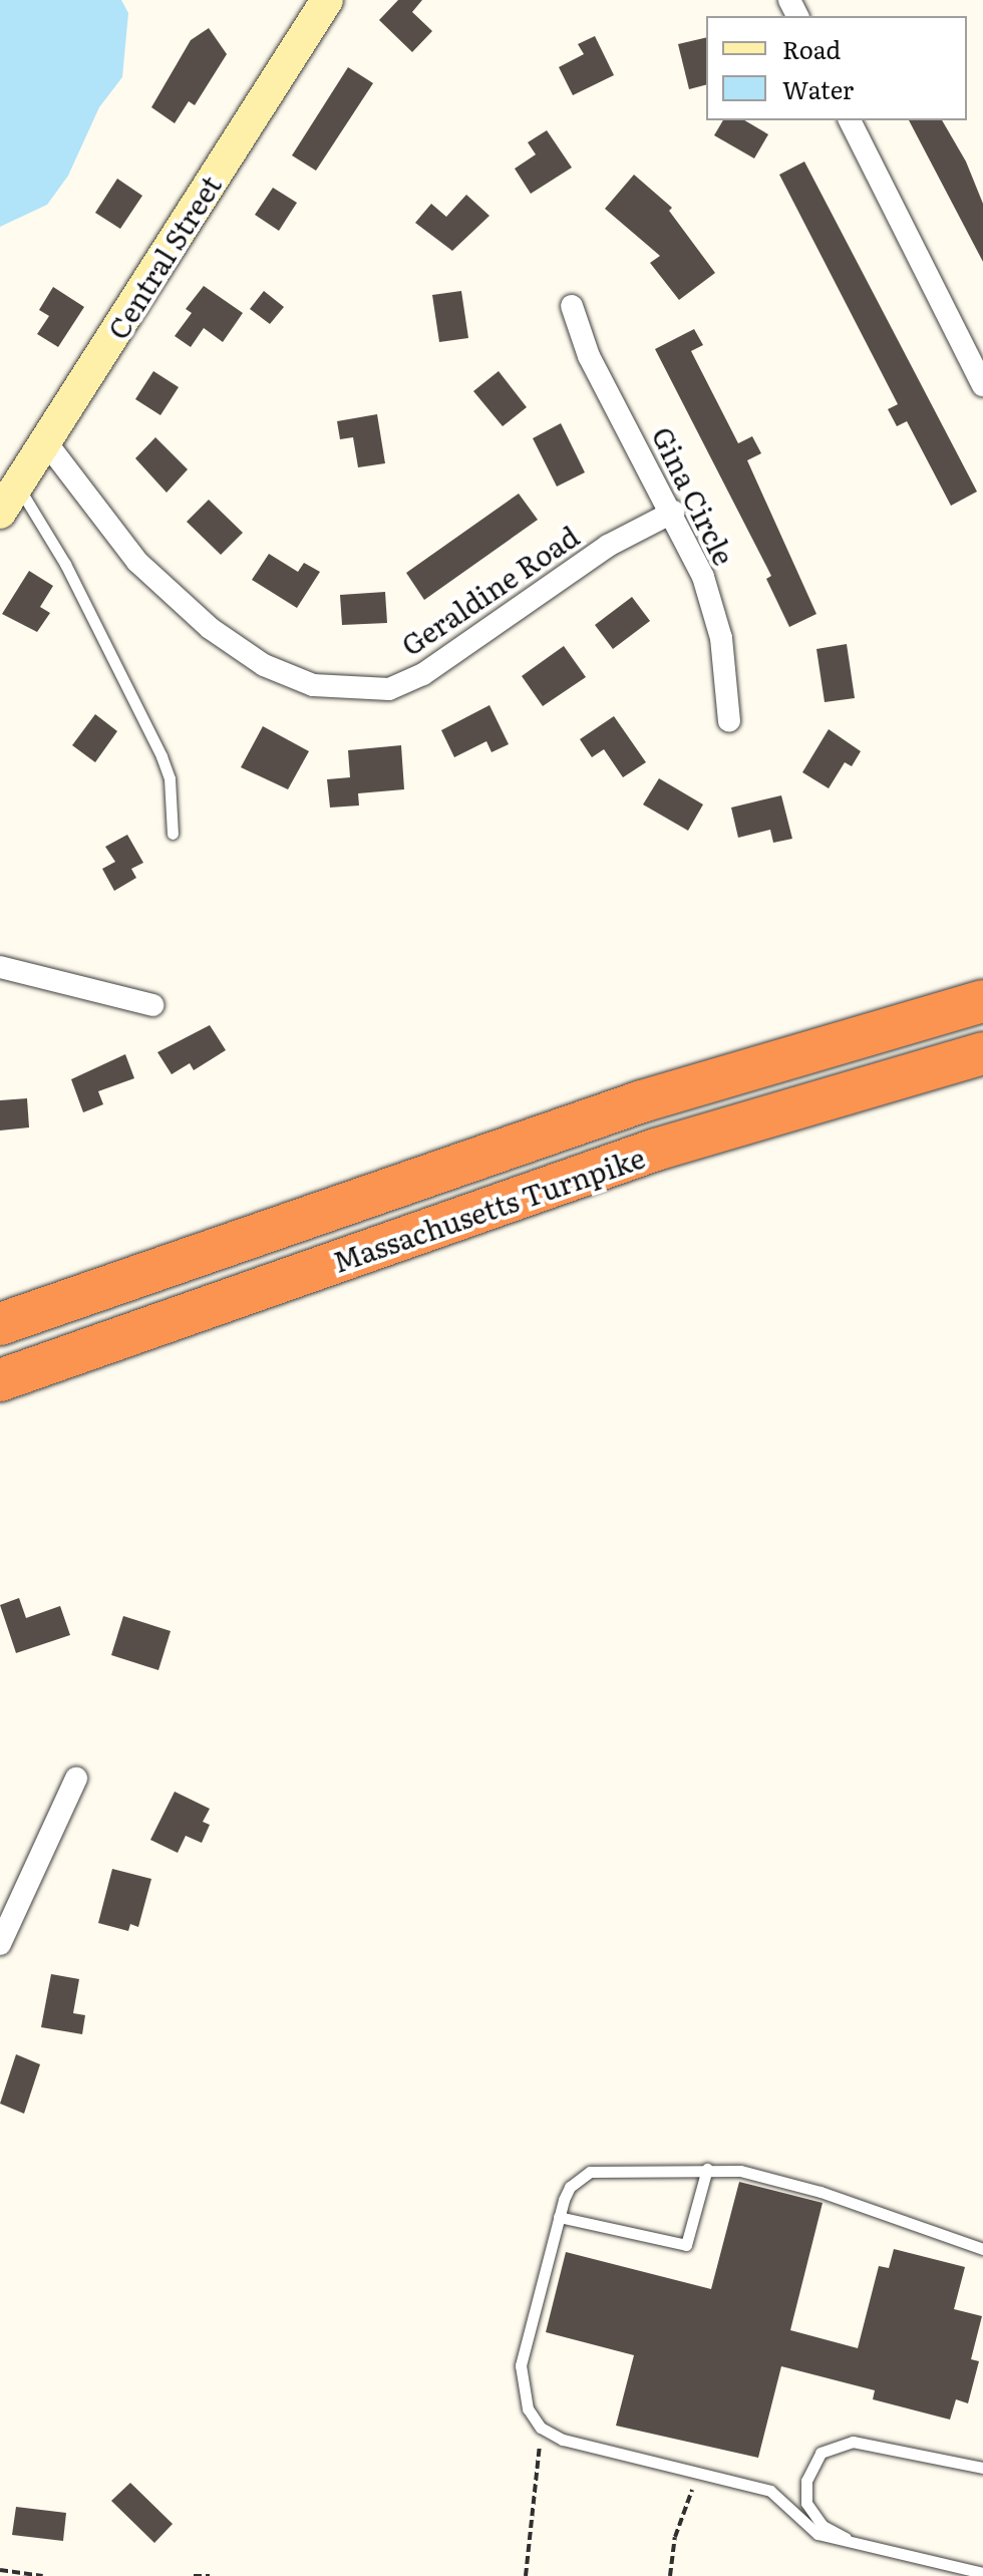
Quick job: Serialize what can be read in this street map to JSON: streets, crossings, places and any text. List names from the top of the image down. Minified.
{"streets":{"highway":["Massachusetts Turnpike"],"main road":["Central Street"],"street":["Gina Circle","Geraldine Road"]},"crossings":[["Central Street","Geraldine Road"],["Gina Circle","Geraldine Road"]],"legend":["Road","Water"]}
